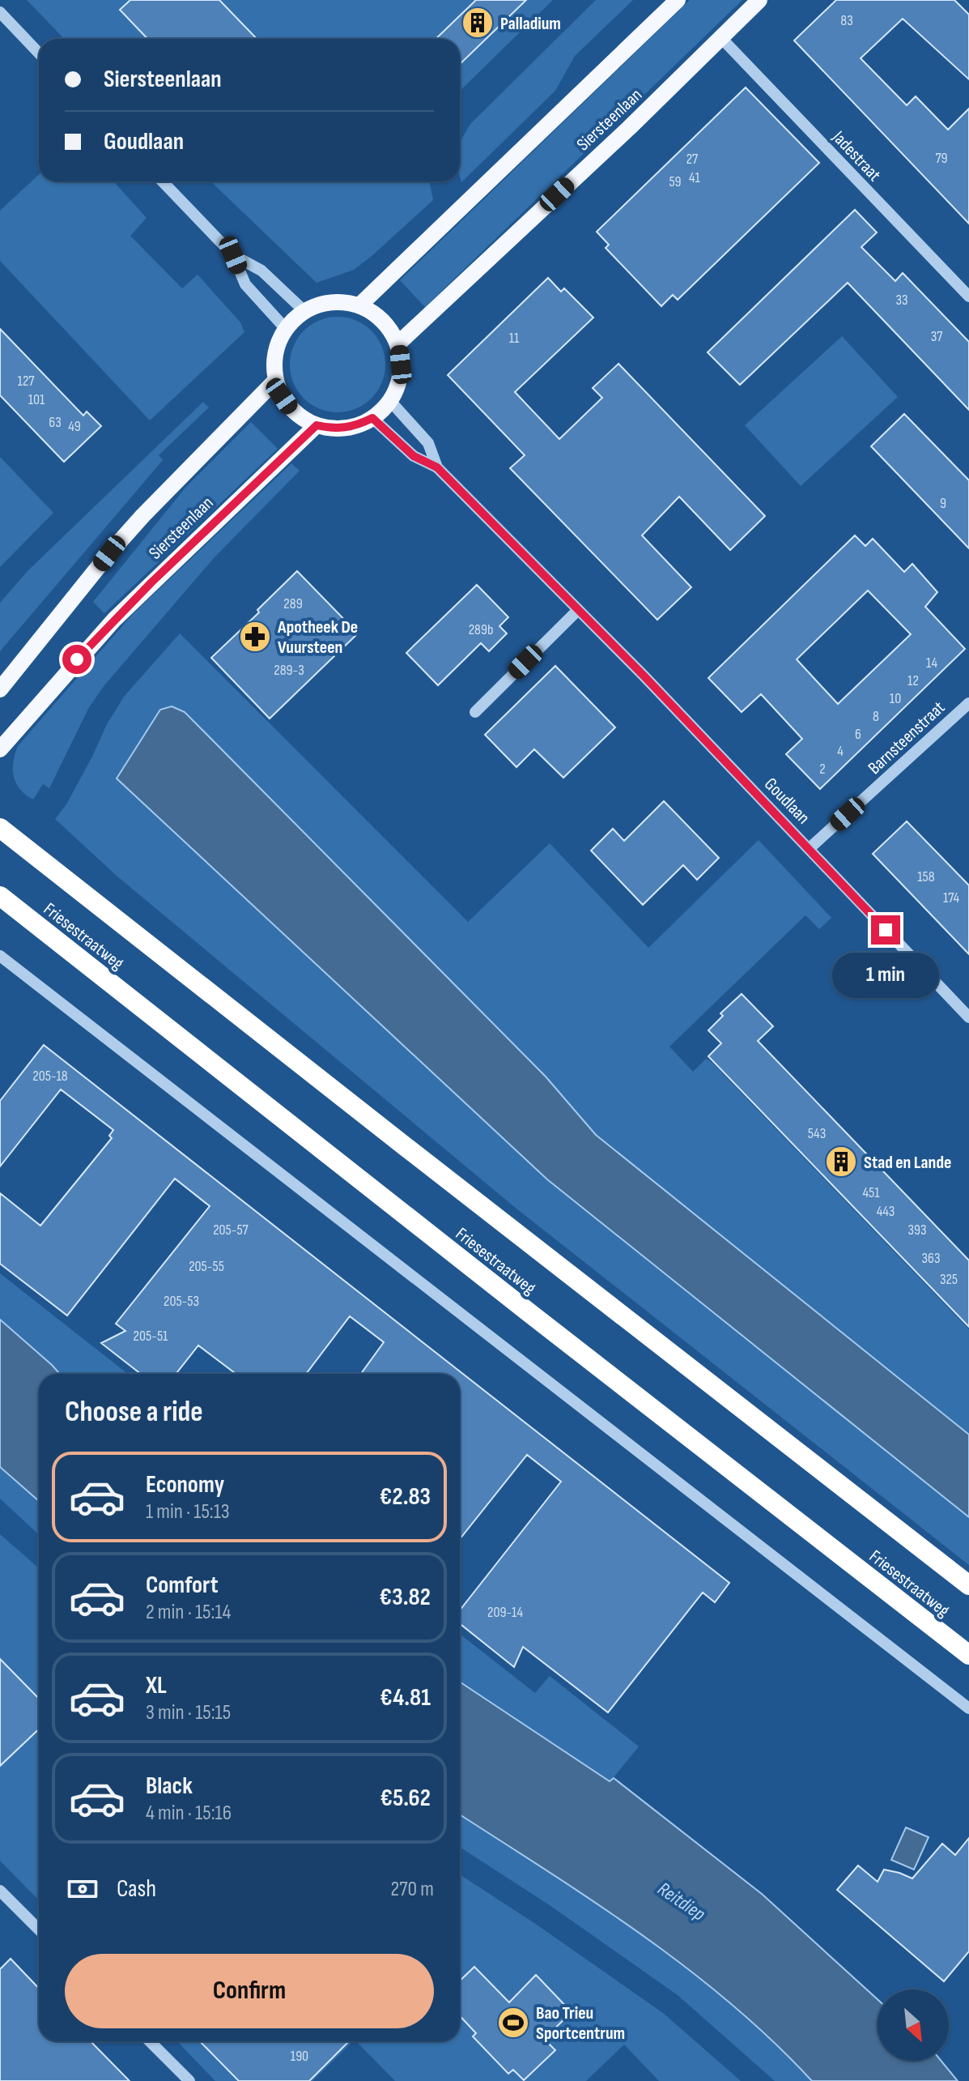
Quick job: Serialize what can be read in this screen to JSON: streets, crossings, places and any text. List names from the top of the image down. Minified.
{"streets":{"highway":["Friesestraatweg"],"main road":["Siersteenlaan"],"street":["Jadestraat","Barnsteenstraat","Goudlaan"]},"crossings":[["Siersteenlaan","Jadestraat"],["Siersteenlaan","Goudlaan"],["Barnsteenstraat","Goudlaan"]],"water":["Reitdiep"],"places":{"building":["Palladium","Stad en Lande"],"pharmacy":["Apotheek De Vuursteen"],"sports":["Bao Trieu Sportcentrum"]},"house_numbers":["83","79","27","41","59","33","37","11","127","101","63","49","9","289","289b","14","289-3","12","10","8","6","4","2","158","174","205-18","543","451","443","205-57","393","363","205-55","325","205-53","205-51","209-14","190"],"north":"bottom right","page":{"banner":["Siersteenlaan","Goudlaan"],"bubble":"1 min","heading":"Choose a ride","list":[{"name":"Economy","note":"1 min · 15:13","value":"€2.83"},{"name":"Comfort","note":"2 min · 15:14","value":"€3.82"},{"name":"XL","note":"3 min · 15:15","value":"€4.81"},{"name":"Black","note":"4 min · 15:16","value":"€5.62"}],"pay":["Cash","270 m"],"buttons":"Confirm"}}
